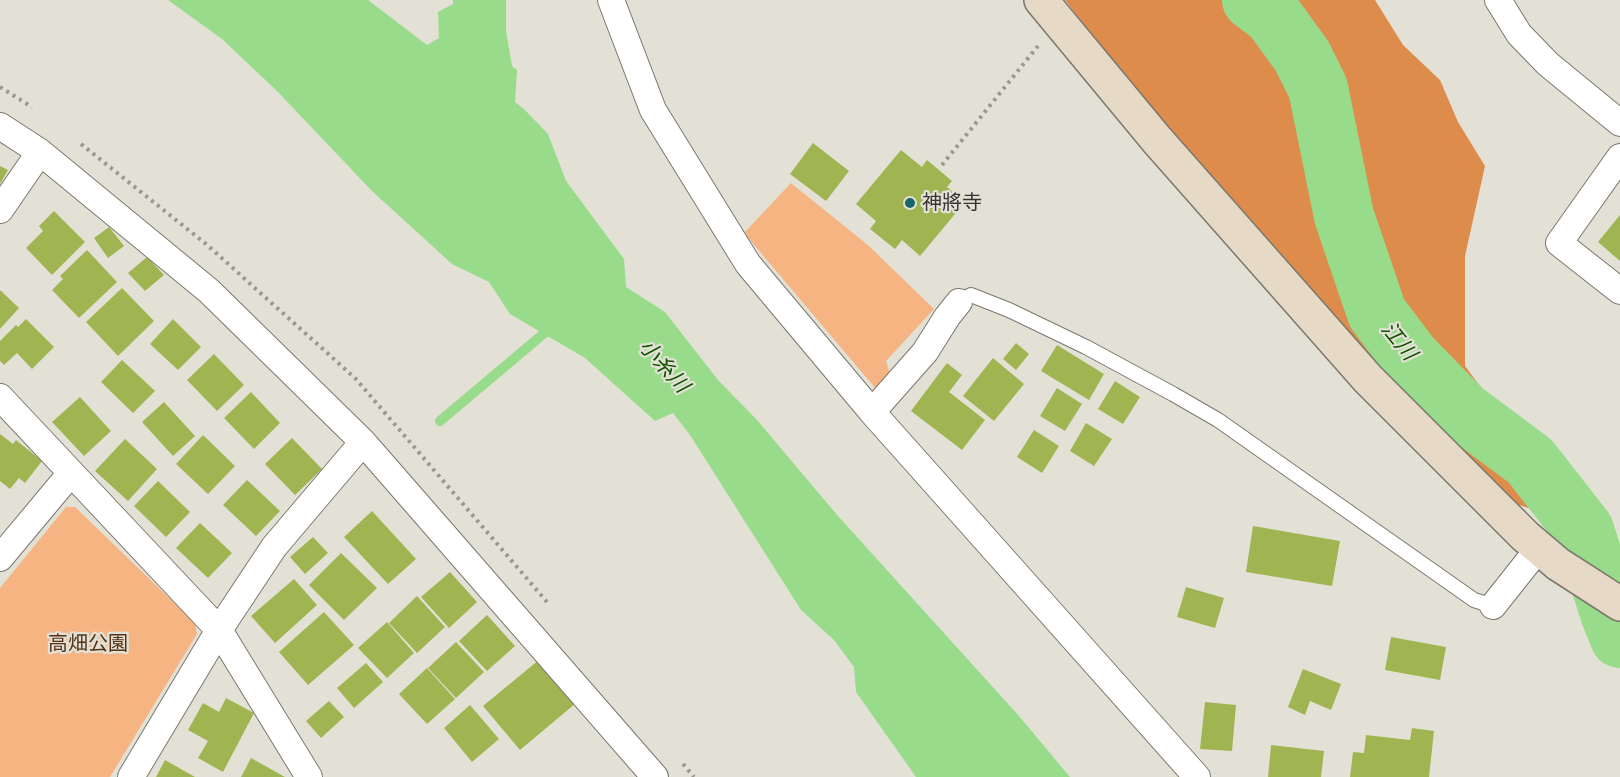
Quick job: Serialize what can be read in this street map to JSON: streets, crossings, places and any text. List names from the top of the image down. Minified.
{"water":["江川","小糸川"],"parks":["高畑公園"],"places":["神將寺"]}
